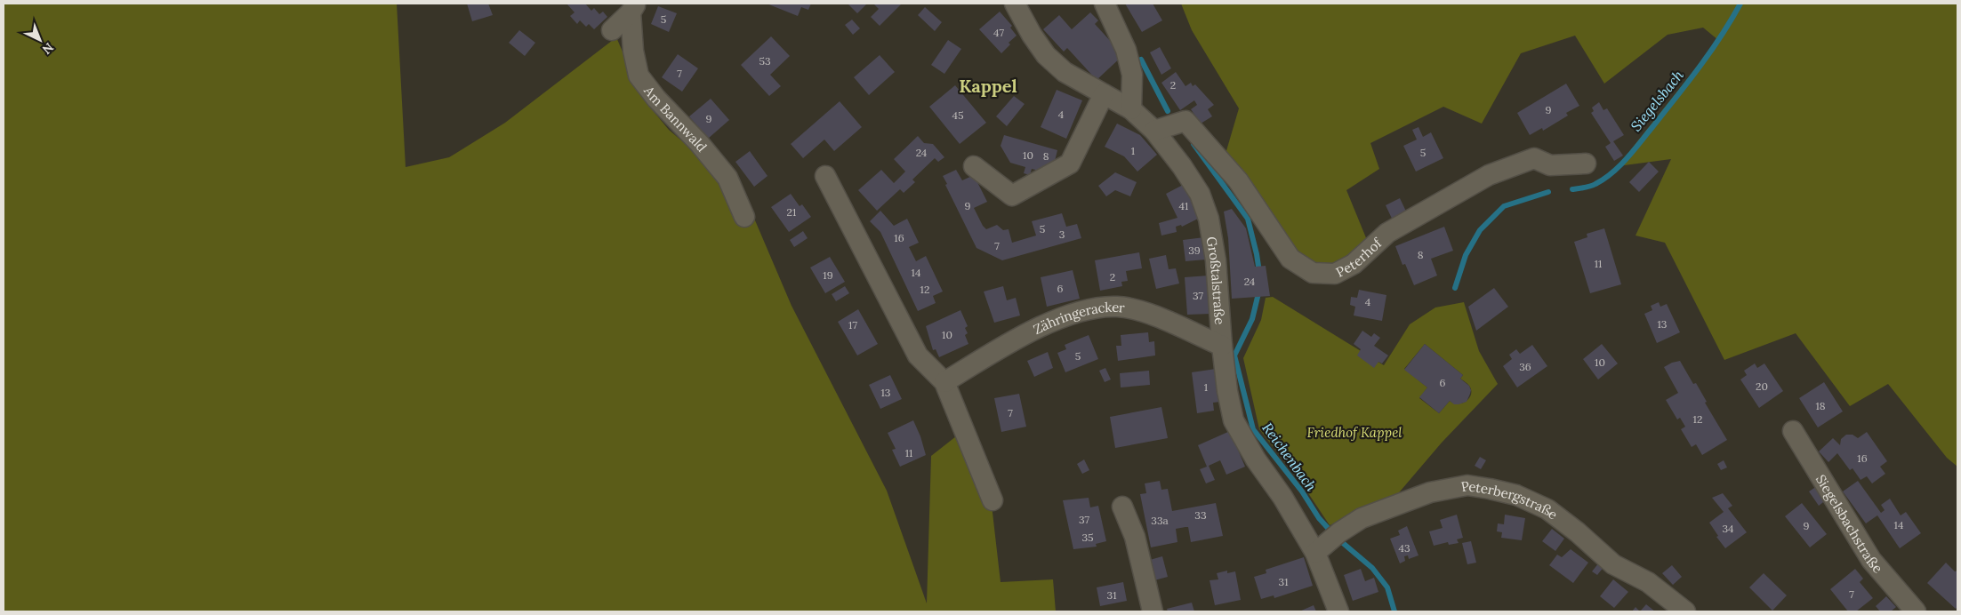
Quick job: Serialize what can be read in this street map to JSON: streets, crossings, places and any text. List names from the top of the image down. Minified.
{"streets":{"street":["Am Bannwald","Peterhof","Großtalstraße","Zähringeracker","Peterbergstraße","Siegelsbachstraße"]},"crossings":[["Peterhof","Großtalstraße"],["Großtalstraße","Zähringeracker"],["Großtalstraße","Peterbergstraße"]],"districts":["Kappel"],"water":["Siegelsbach","Reichenbach"],"parks":["Friedhof Kappel"],"house_numbers":["5","47","53","7","2","9","4","45","9","1","24","5","10","8","9","41","21","5","3","16","7","39","8","11","14","19","2","24","6","12","37","4","13","17","10","5","10","36","6","20","1","13","18","7","12","11","16","33","37","33a","14","9","34","35","43","31","7","31"],"north":"bottom right"}
